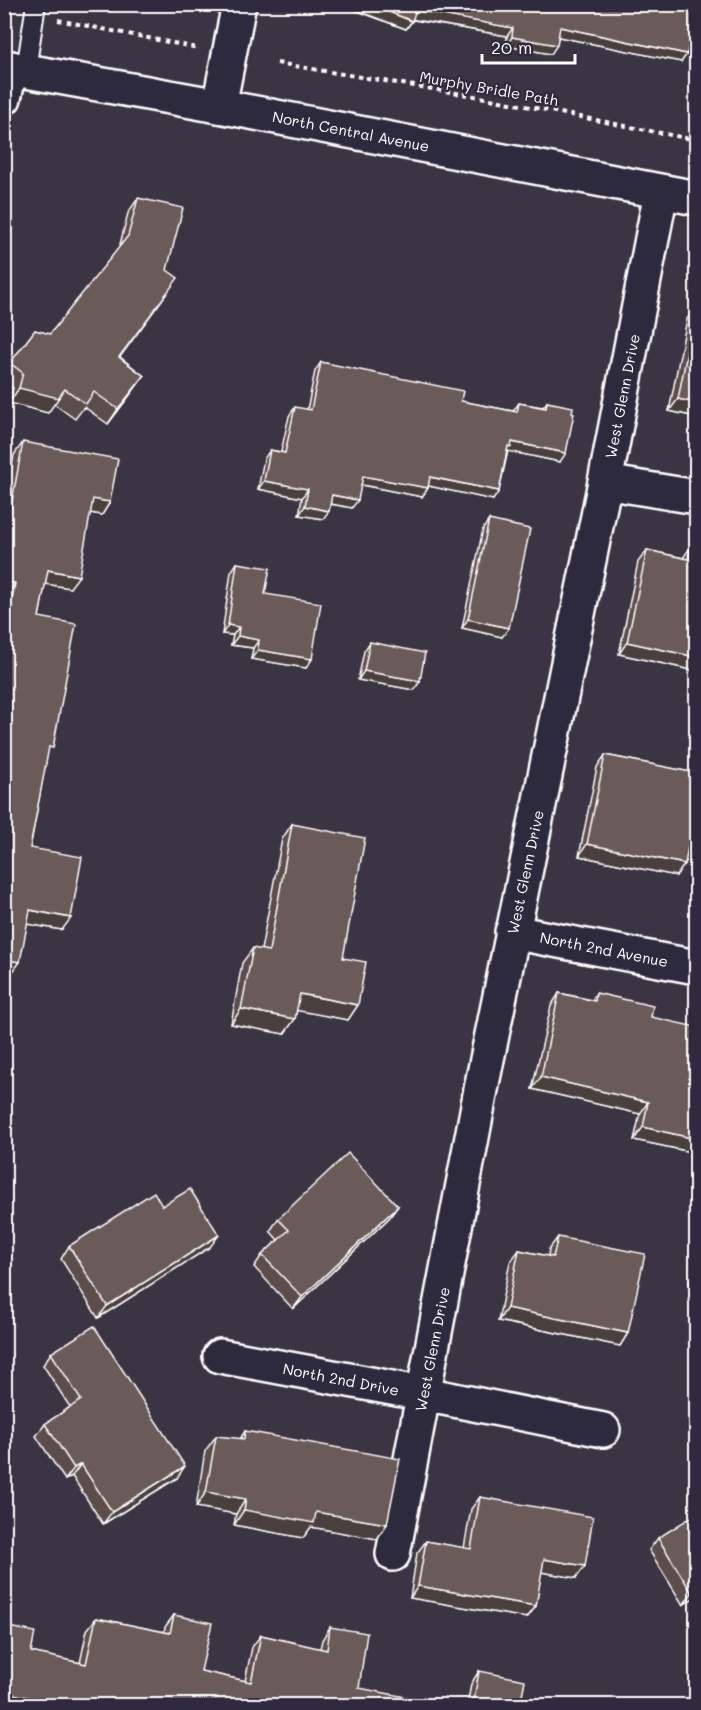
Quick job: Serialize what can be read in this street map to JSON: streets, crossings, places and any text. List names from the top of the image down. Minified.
{"streets":{"street":["North Central Avenue","West Glenn Drive","North 2nd Avenue","North 2nd Drive"],"path":["Murphy Bridle Path"]},"crossings":[["North Central Avenue","West Glenn Drive"],["West Glenn Drive","North 2nd Avenue"],["West Glenn Drive","North 2nd Drive"]],"scale_bar":"20 m"}
